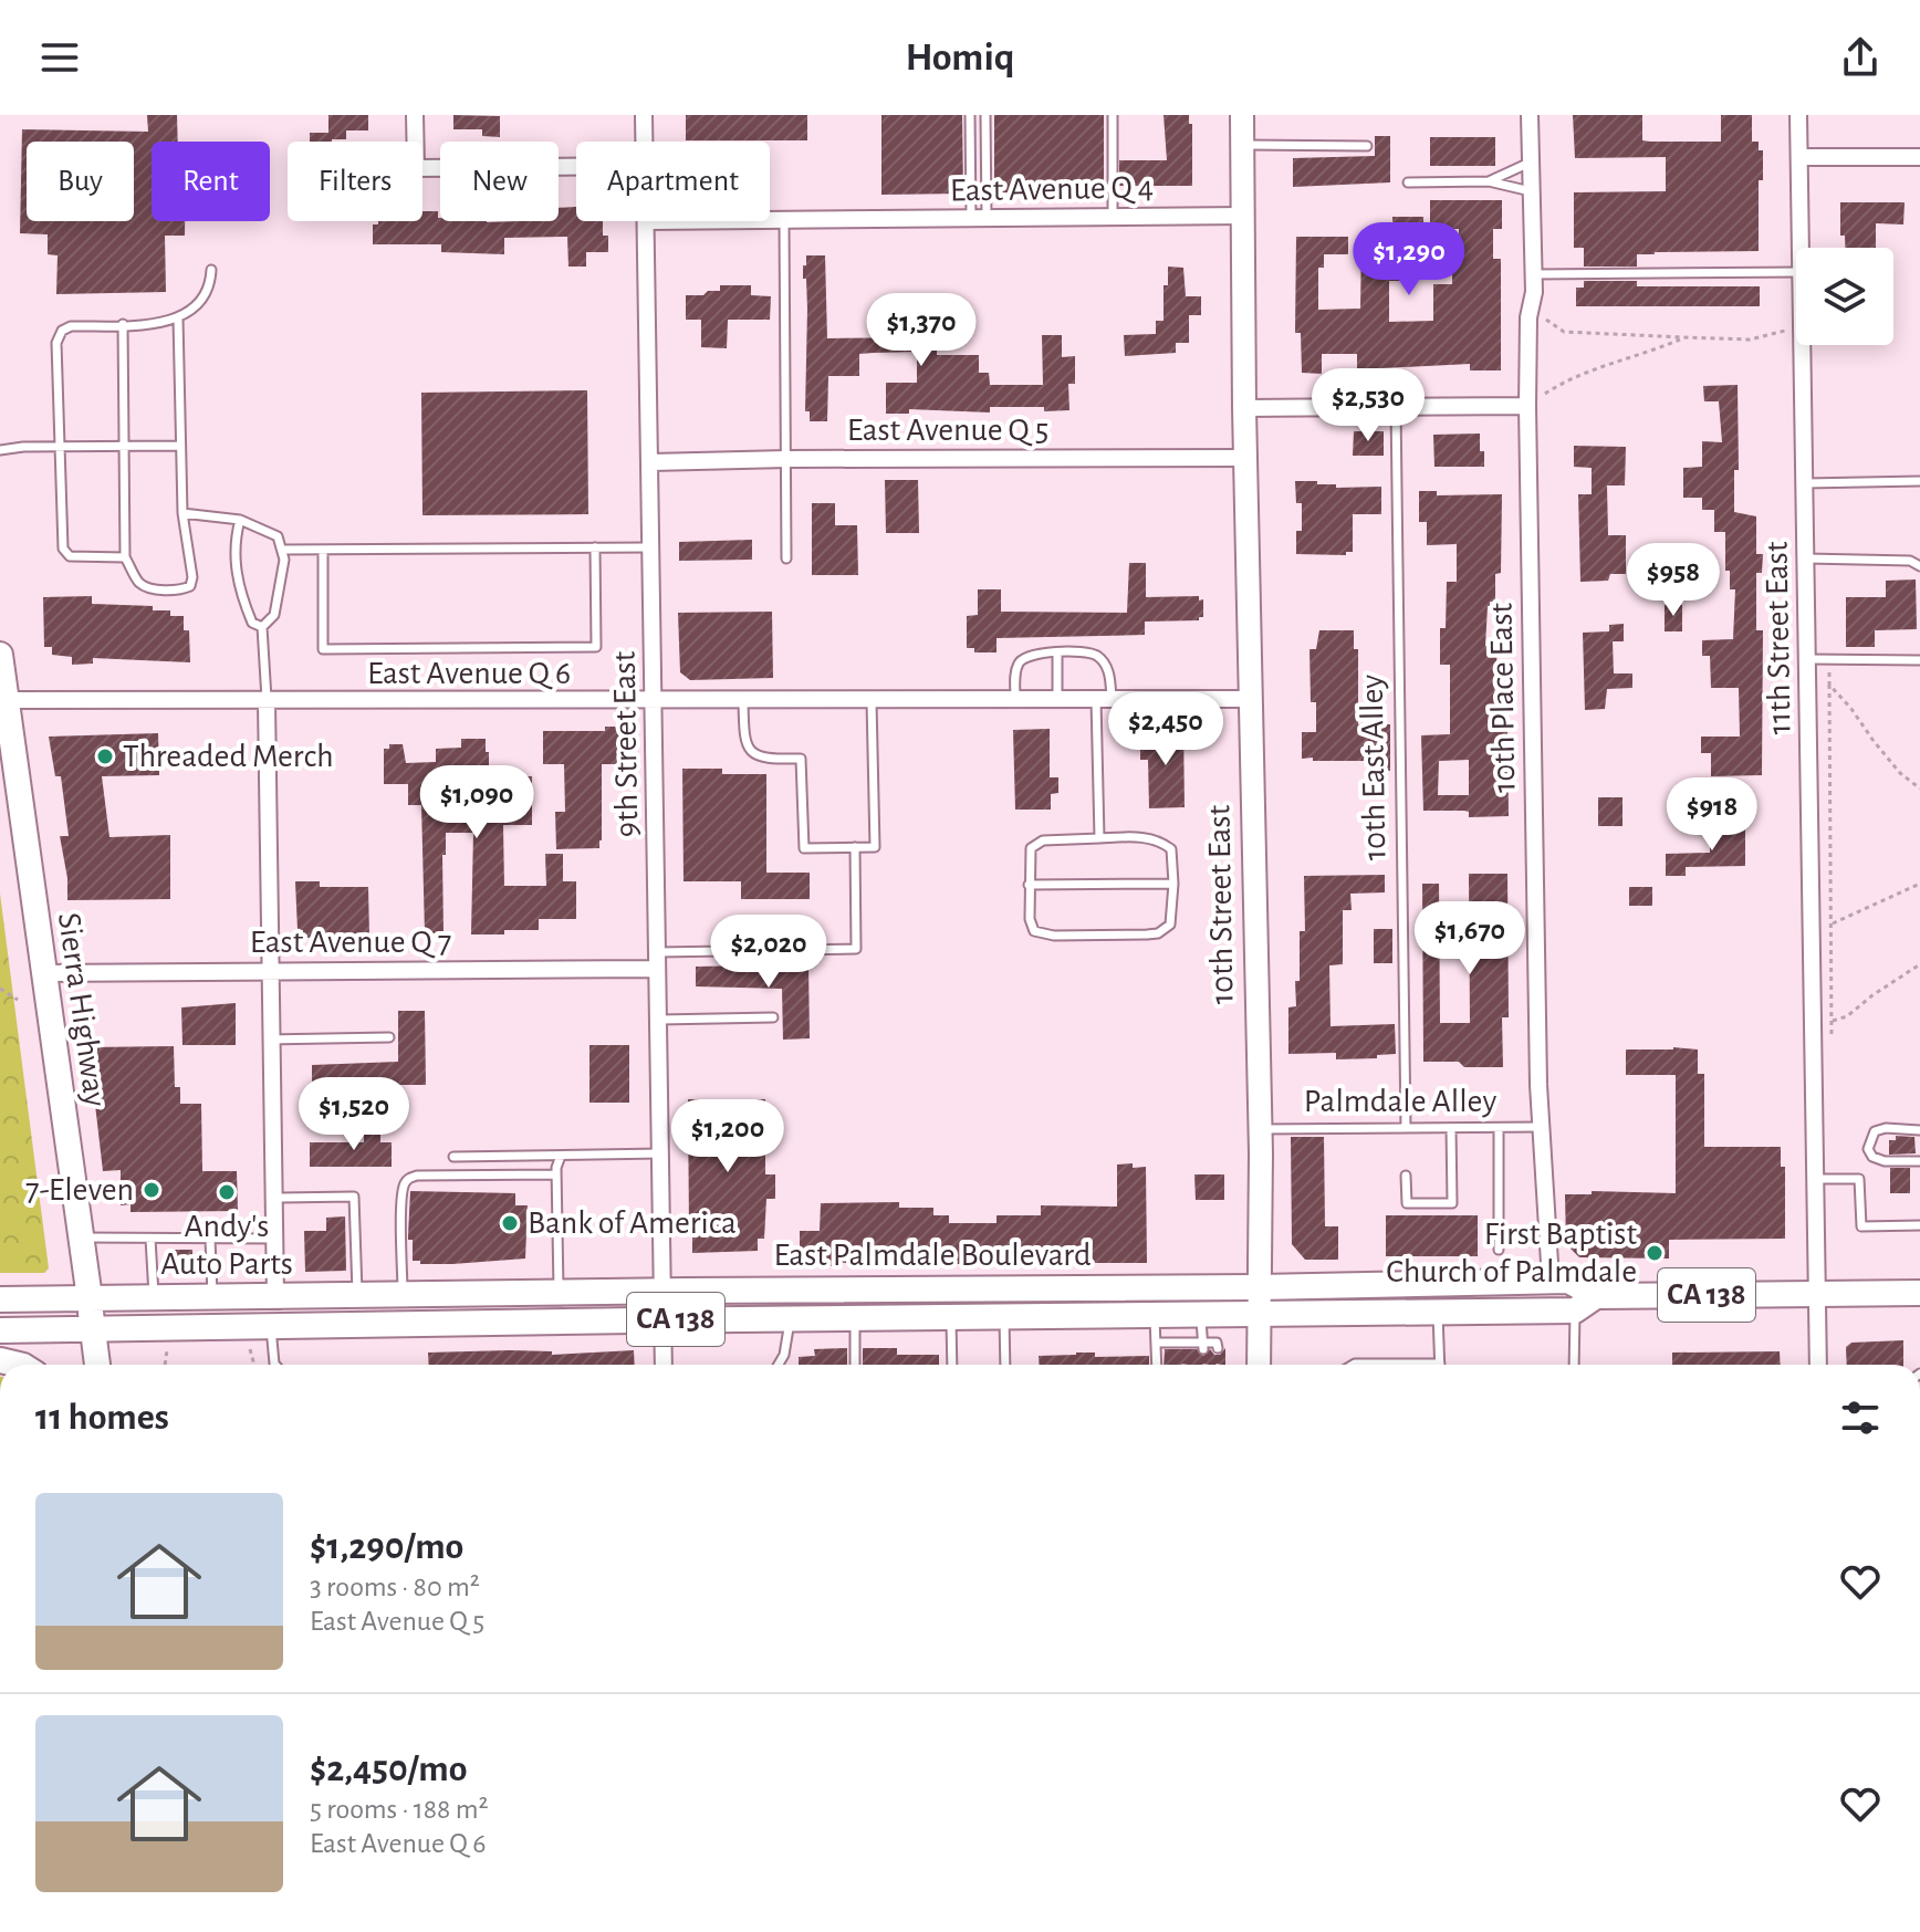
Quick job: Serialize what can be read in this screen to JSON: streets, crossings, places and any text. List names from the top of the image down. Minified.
{"streets":{"main road":["10th Street East","Sierra Highway","East Palmdale Boulevard","CA 138"],"street":["East Avenue Q 4","East Avenue Q 5","11th Street East","East Avenue Q 6","10th Place East","9th Street East","East Avenue Q 7"],"lane":["10th East Alley","Palmdale Alley"]},"crossings":[["East Avenue Q 4","9th Street East"],["East Avenue Q 4","10th Street East"],["East Avenue Q 5","9th Street East"],["East Avenue Q 5","10th Street East"],["11th Street East","East Palmdale Boulevard"],["East Avenue Q 6","9th Street East"],["East Avenue Q 6","10th Street East"],["East Avenue Q 6","Sierra Highway"],["10th Place East","Palmdale Alley"],["10th Place East","East Palmdale Boulevard"],["9th Street East","East Avenue Q 7"],["9th Street East","East Palmdale Boulevard"],["10th East Alley","Palmdale Alley"],["10th Street East","Palmdale Alley"],["10th Street East","East Palmdale Boulevard"],["East Avenue Q 7","Sierra Highway"],["Sierra Highway","East Palmdale Boulevard"]],"places":["Threaded Merch","7-Eleven","Andy's Auto Parts","Bank of America","First Baptist Church of Palmdale"],"page":{"header":"Homiq","chip":["Buy","Rent","Filters","New","Apartment"],"price":["$1,290","$1,370","$2,530","$958","$2,450","$1,090","$918","$1,670","$2,020","$1,520","$1,200"],"heading":"11 homes","list":[{"name":"$1,290/mo","note":"3 rooms · 80 m² · East Avenue Q 5"},{"name":"$2,450/mo","note":"5 rooms · 188 m² · East Avenue Q 6"}]}}
